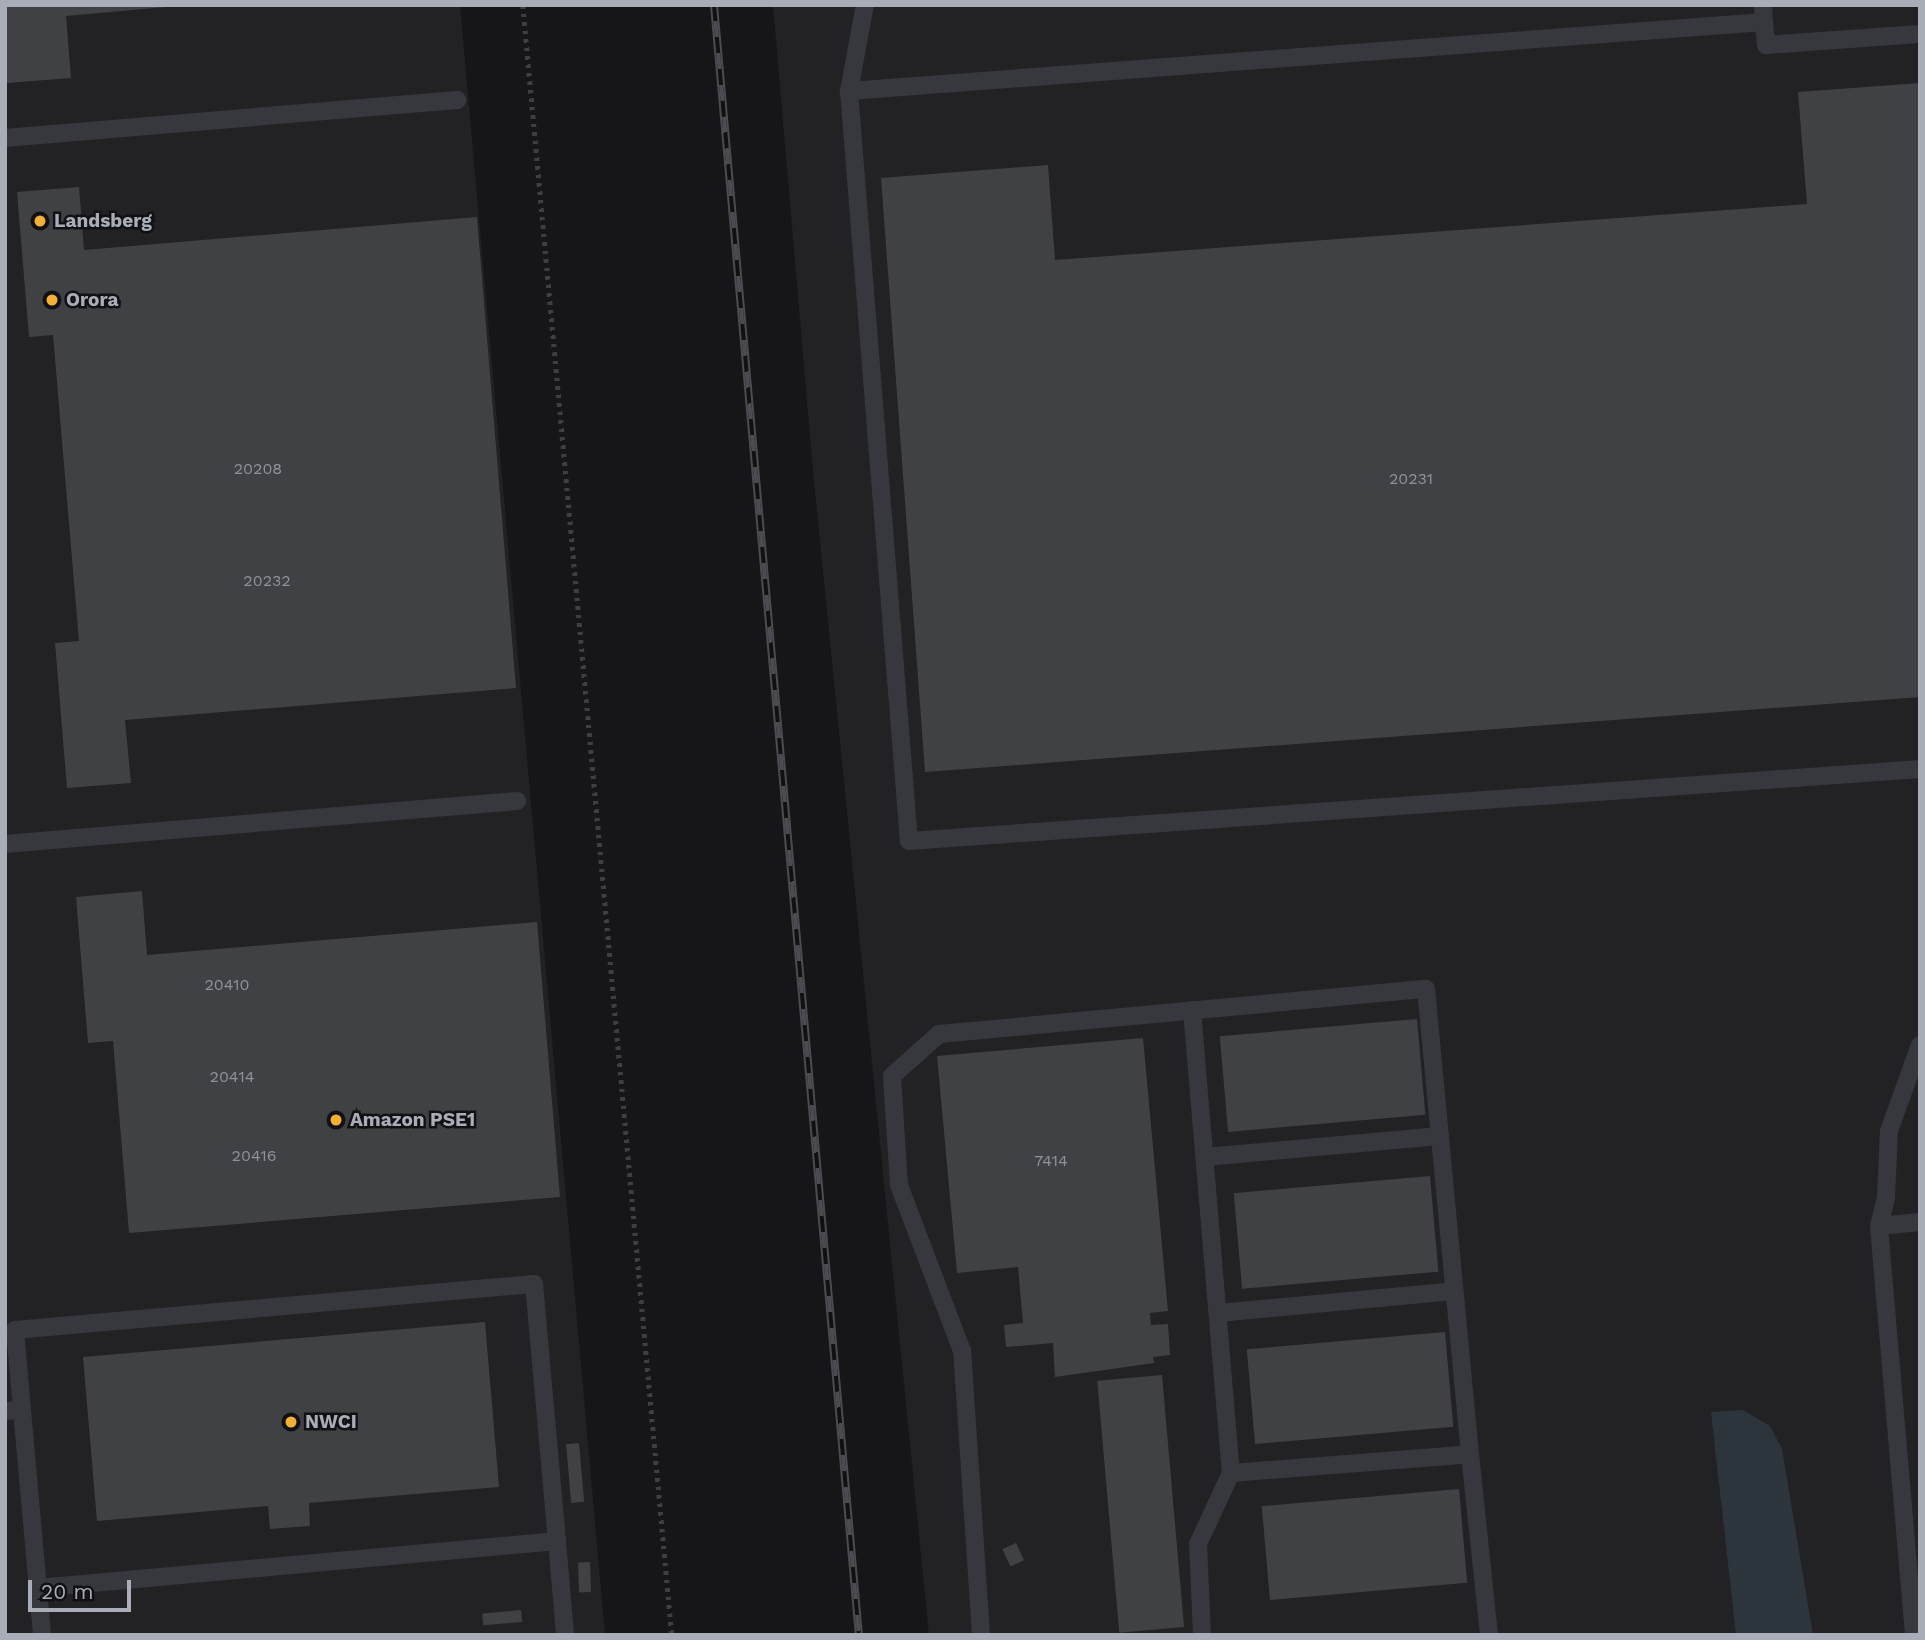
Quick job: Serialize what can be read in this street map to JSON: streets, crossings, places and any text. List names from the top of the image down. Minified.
{"places":["Landsberg","Orora","Amazon PSE1","NWCI"],"house_numbers":["20208","20231","20232","20410","20414","20416","7414"],"scale_bar":"20 m"}
